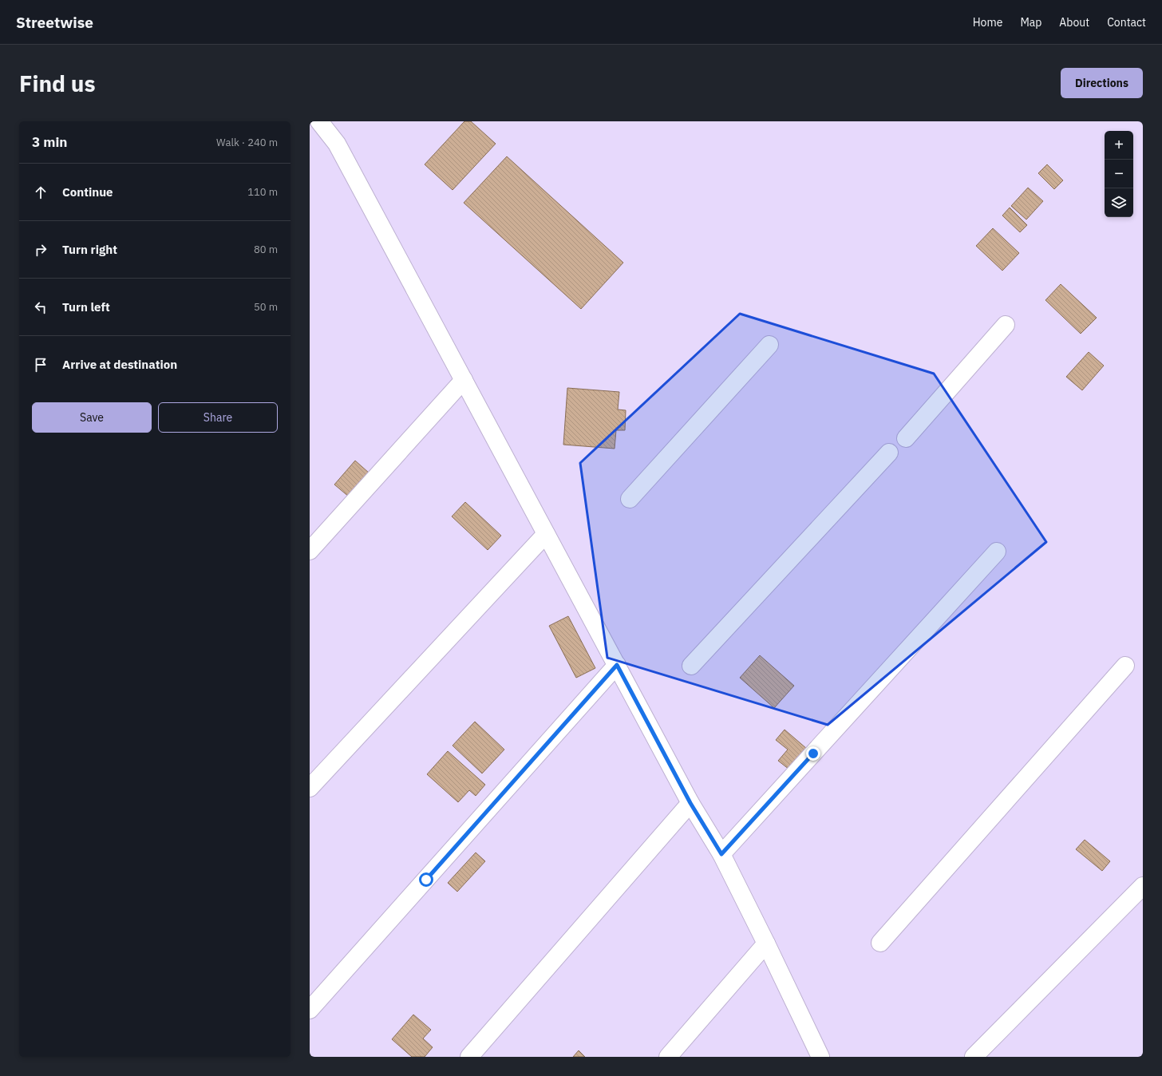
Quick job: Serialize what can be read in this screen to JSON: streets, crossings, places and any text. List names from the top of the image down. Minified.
{"page":{"header":"Streetwise","nav":["Home","Map","About","Contact"],"buttons":["Directions",["Save","Share"]],"title":"Find us","heading":["3 min","Walk · 240 m"],"map_buttons":["+","−"],"list":[["Continue","110 m"],["Turn right","80 m"],["Turn left","50 m"],"Arrive at destination"]}}
